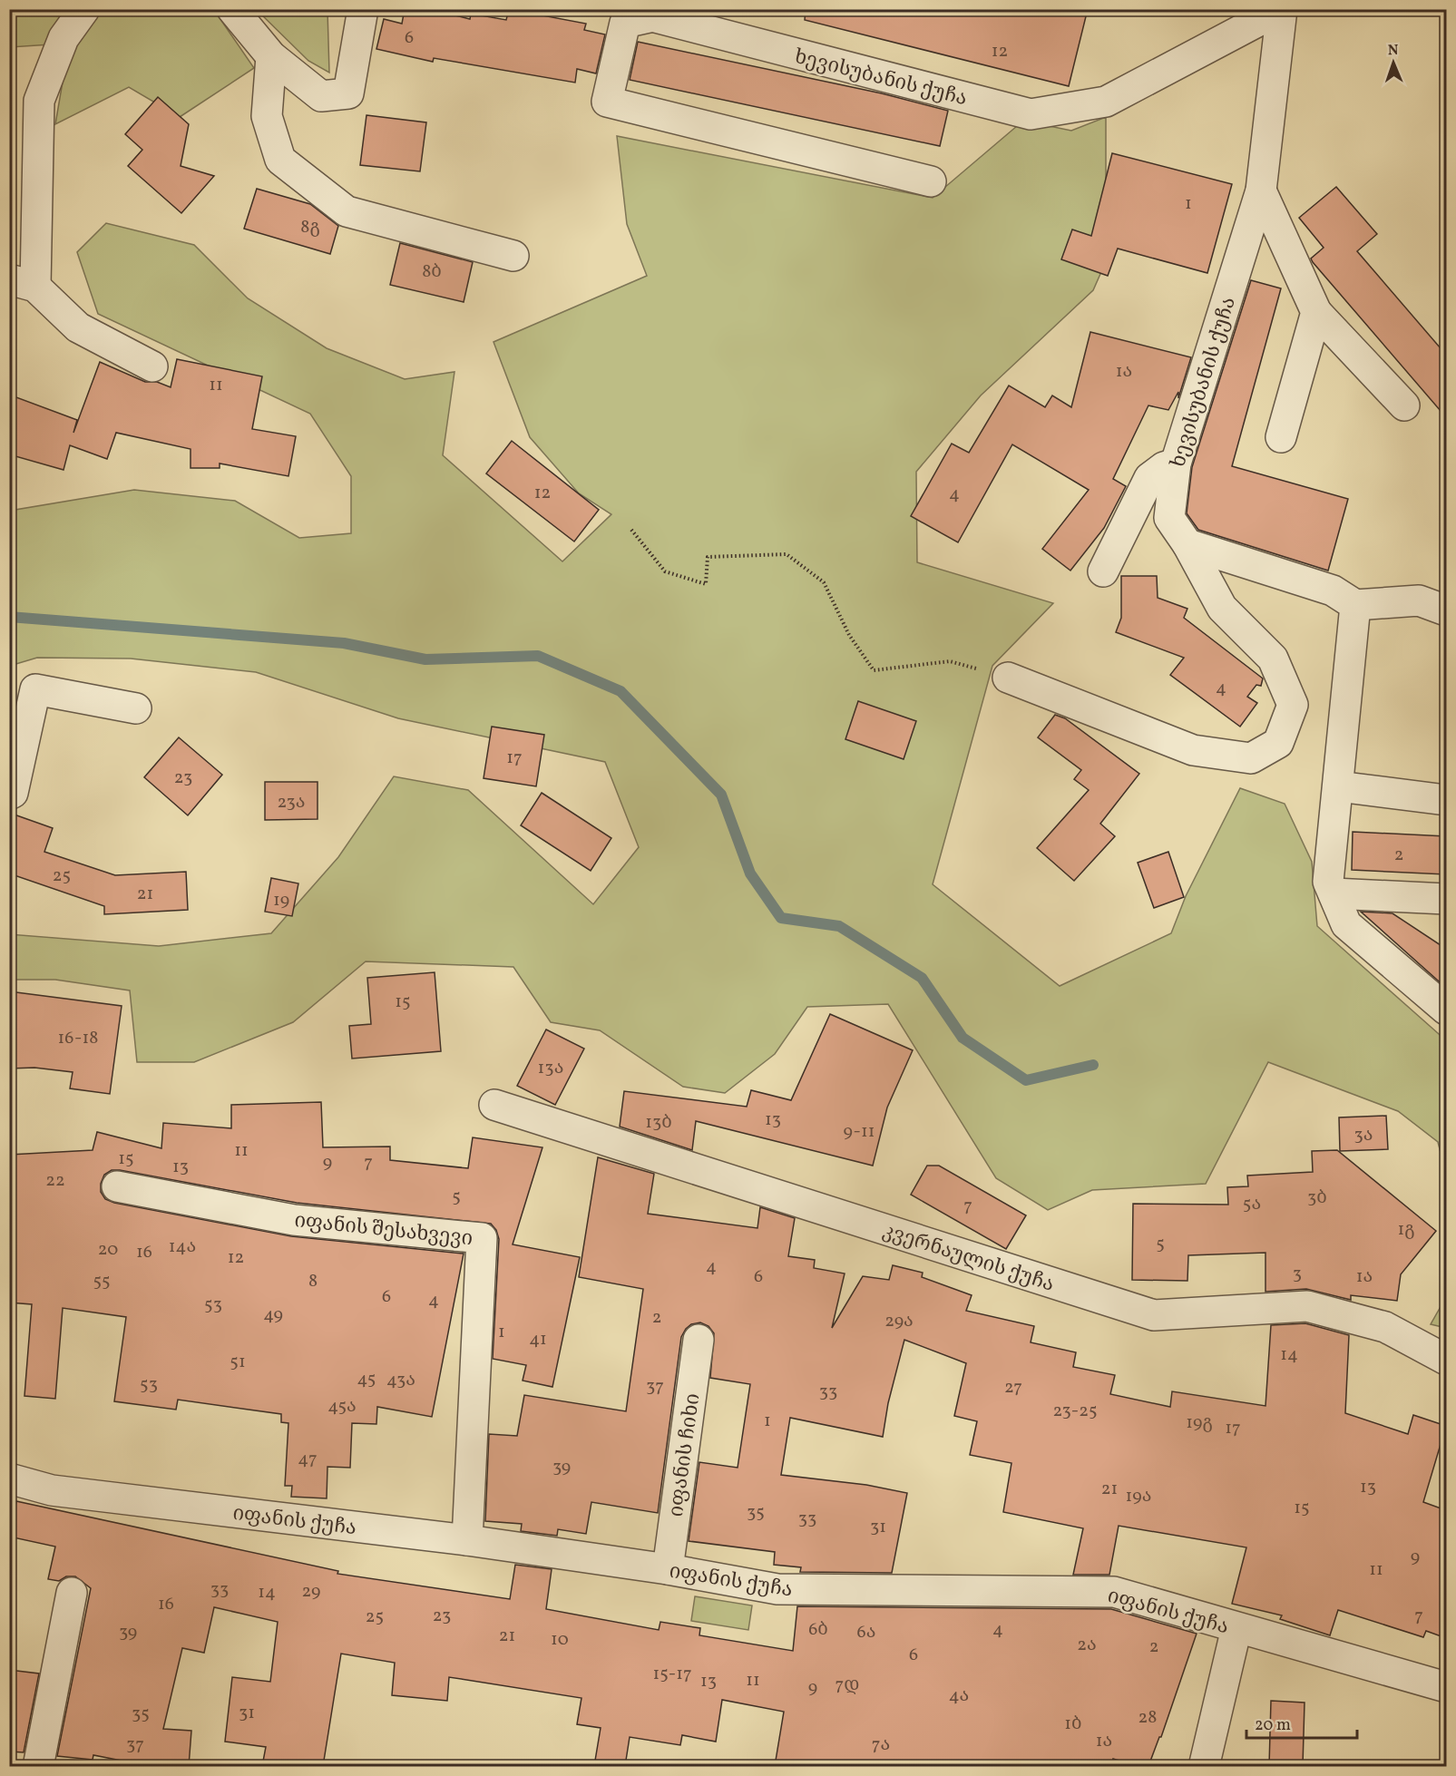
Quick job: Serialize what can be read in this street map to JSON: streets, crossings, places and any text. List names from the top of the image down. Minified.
{"streets":{"street":["ხევისუბანის ქუჩა","იფანის შესახვევი","კვერნაულის ქუჩა","იფანის ჩიხი","იფანის ქუჩა"]},"crossings":[["იფანის შესახვევი","იფანის ქუჩა"],["იფანის ჩიხი","იფანის ქუჩა"]],"house_numbers":["6","12","1","8გ","8ბ","1ა","11","12","4","4","17","23","23ა","2","25","21","19","15","16-18","13ა","13","13ბ","9-11","3ა","11","15","9","7","13","22","5","3ბ","5ა","7","1გ","5","14ა","20","16","12","4","3","6","1ა","55","8","6","4","53","49","2","29ა","1","41","14","51","45","43ა","53","37","27","33","45ა","23-25","1","19გ","17","47","39","13","21","19ა","15","35","33","31","9","11","33","29","14","16","23","7","25","6ბ","4","39","6ა","21","10","2ა","2","6","15-17","11","13","7დ","9","4ა","31","35","28","1ბ","1ა","37","7ა"],"scale_bar":"20 m","north":"top"}
